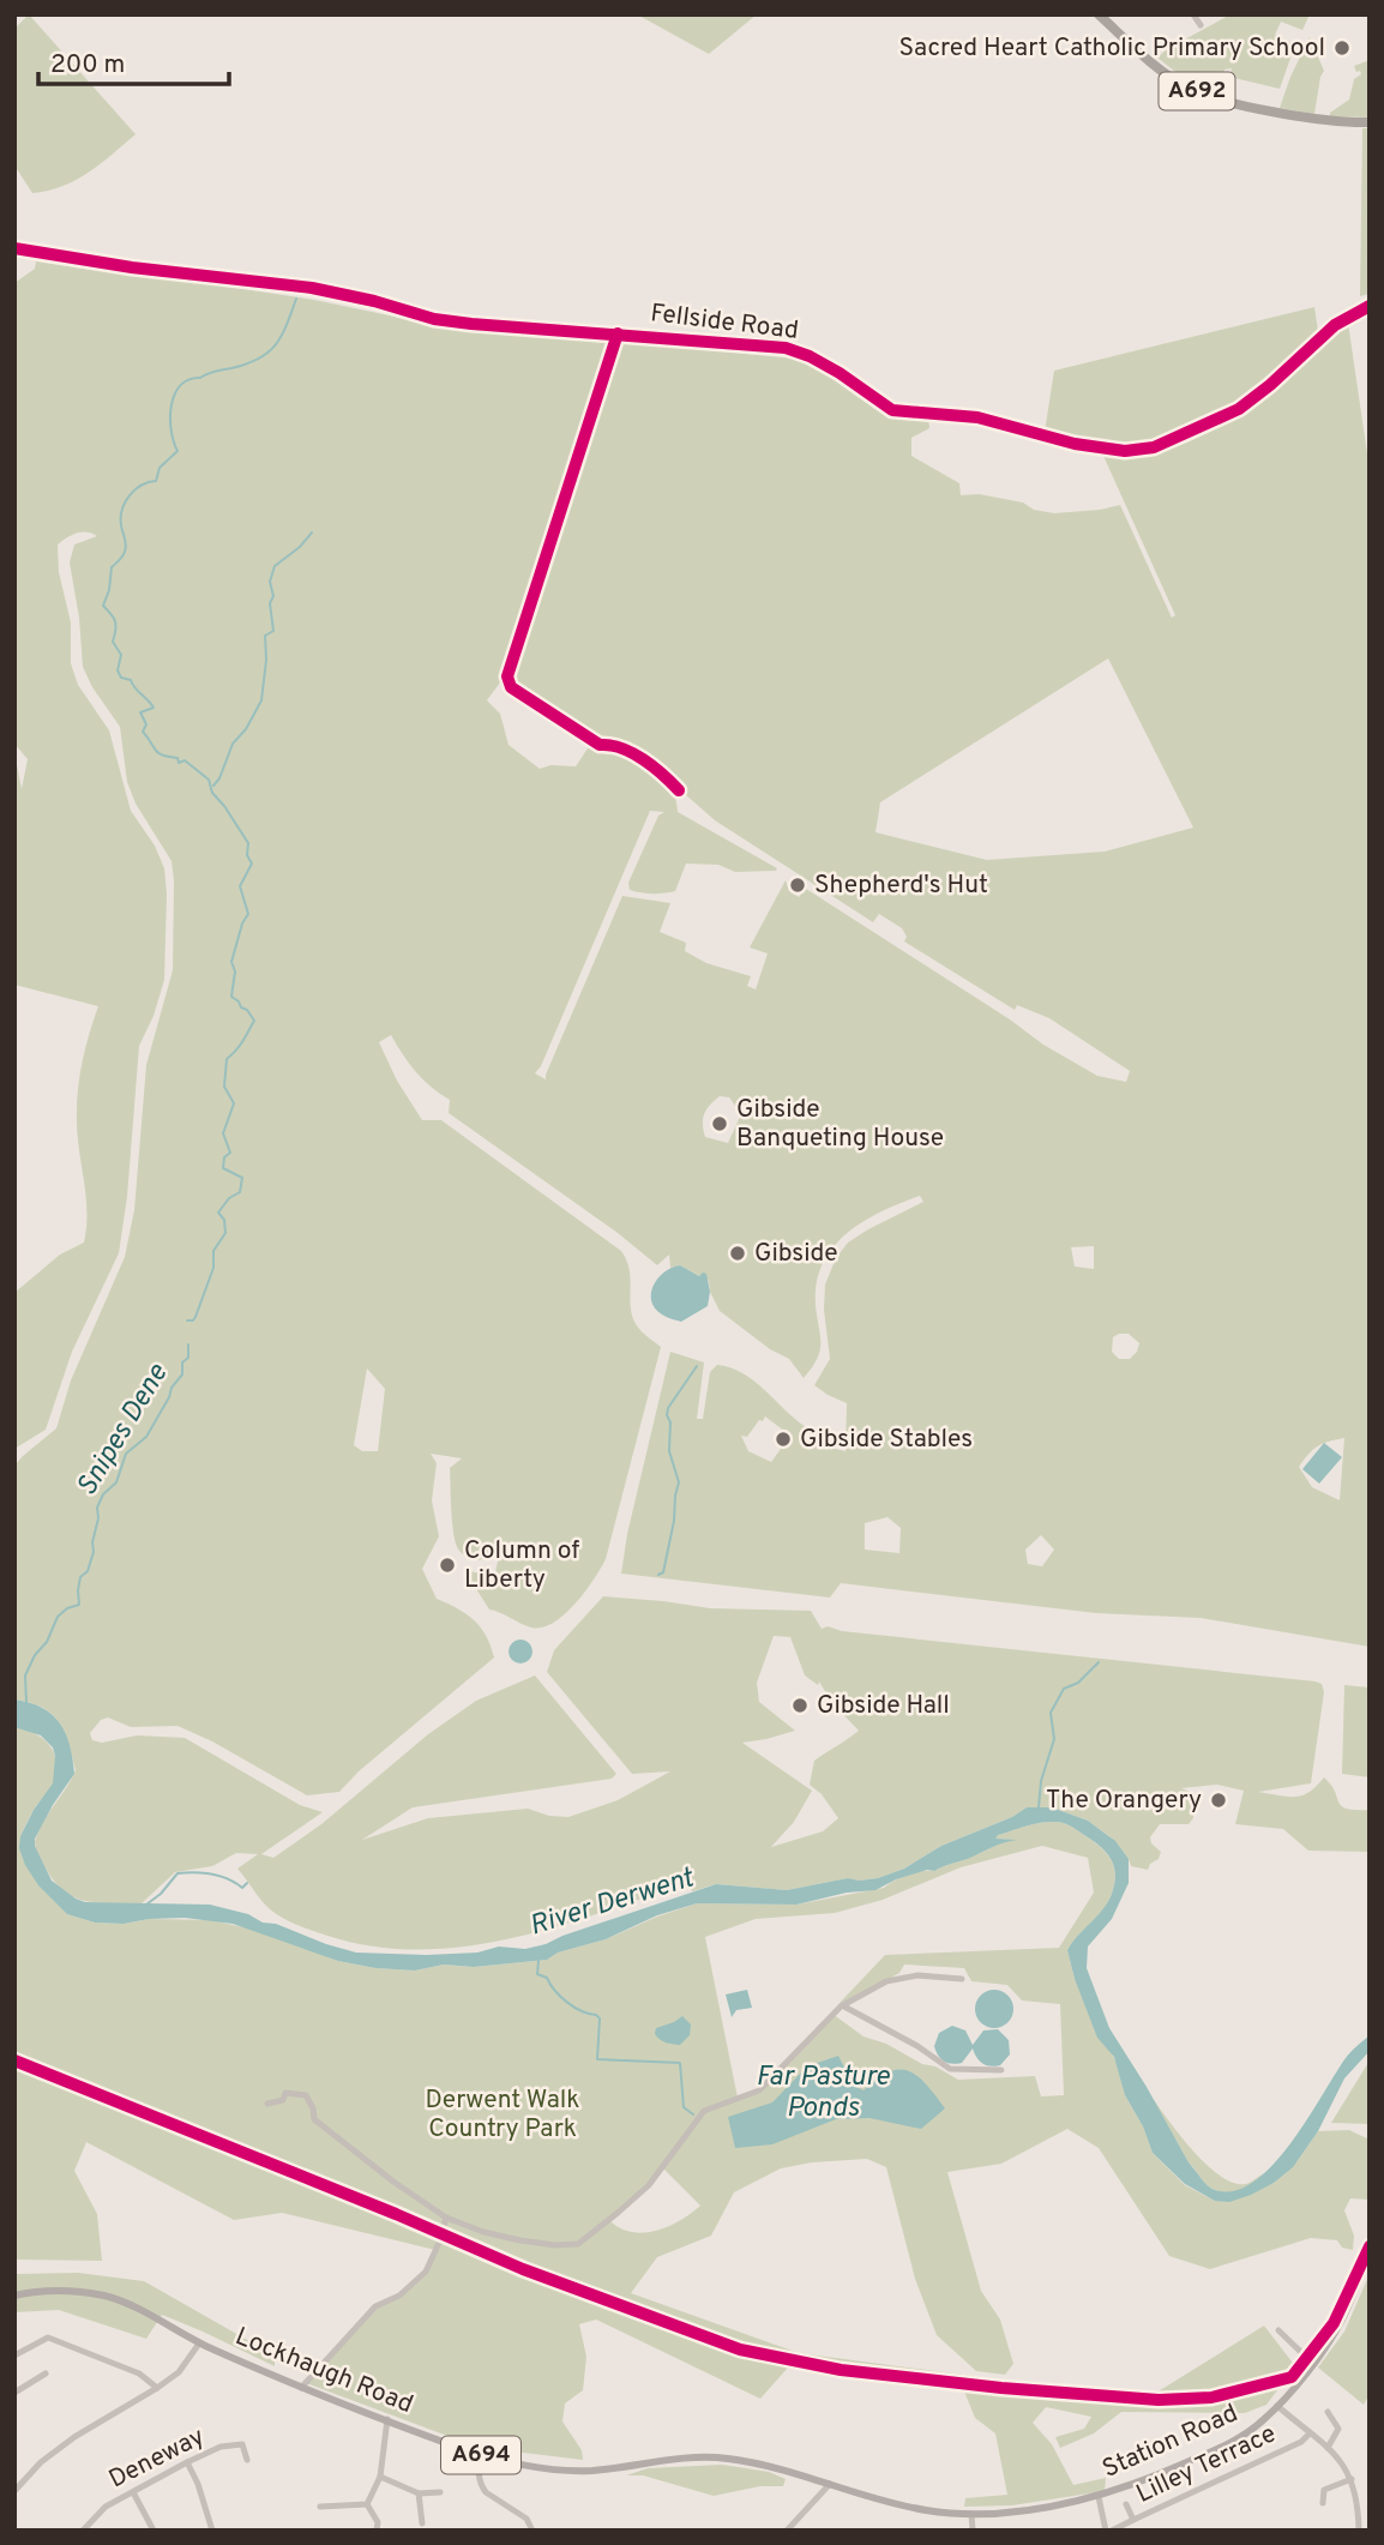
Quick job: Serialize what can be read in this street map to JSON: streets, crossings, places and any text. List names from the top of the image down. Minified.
{"streets":{"highway":["A692"],"main road":["Lockhaugh Road","Station Road","A694"],"street":["Fellside Road","Deneway","Lilley Terrace"]},"crossings":[["Lockhaugh Road","A694"],["Station Road","A694"]],"water":["Snipes Dene","River Derwent","Far Pasture Ponds"],"parks":["Derwent Walk Country Park"],"places":["Sacred Heart Catholic Primary School","Shepherd's Hut","Gibside Banqueting House","Gibside","Gibside Stables","Column of Liberty","Gibside Hall","The Orangery"],"scale_bar":"200 m"}
